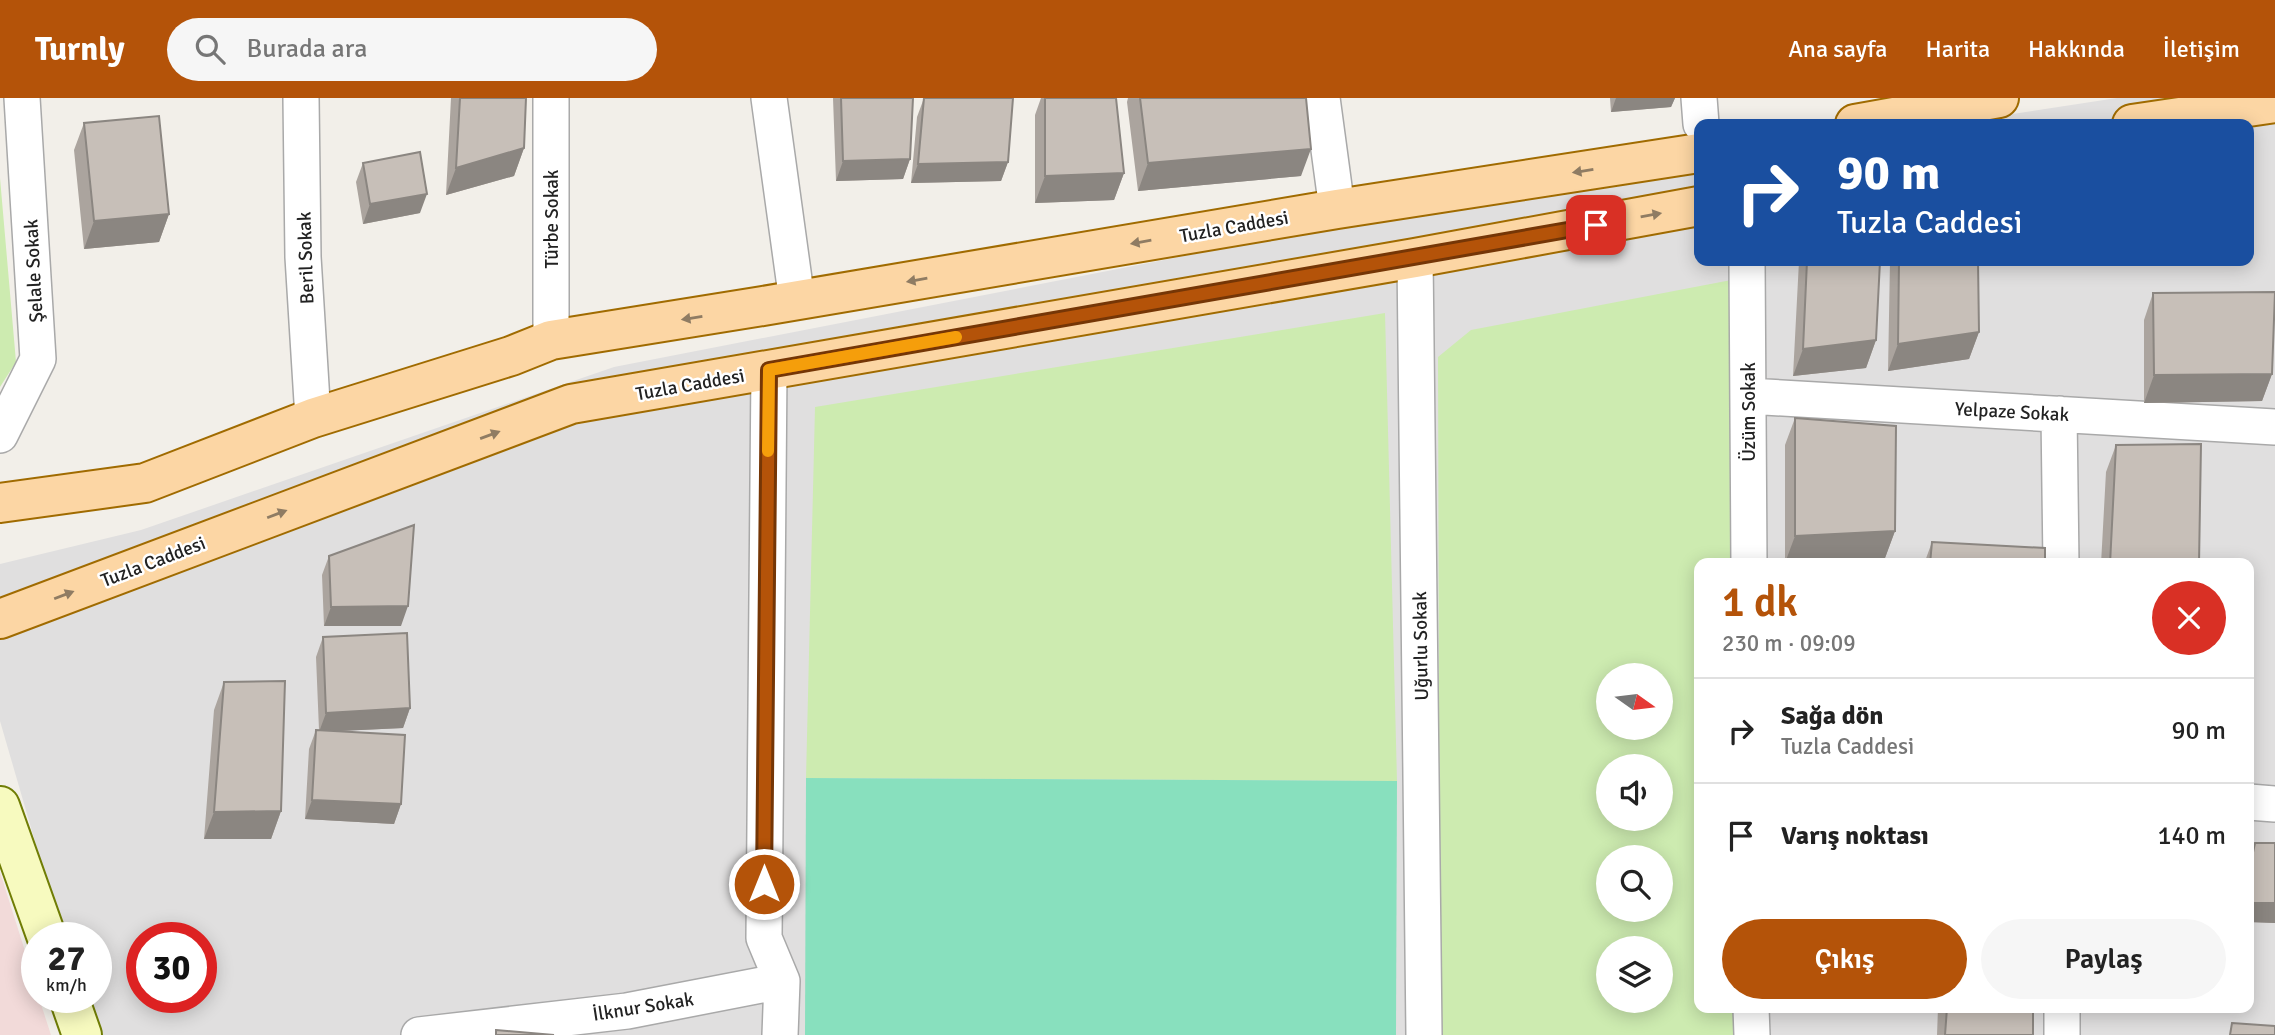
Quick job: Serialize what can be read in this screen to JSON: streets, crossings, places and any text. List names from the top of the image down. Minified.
{"streets":{"main road":["Tuzla Caddesi"],"street":["Türbe Sokak","Beril Sokak","Şelale Sokak","Yelpaze Sokak","Üzüm Sokak","Uğurlu Sokak","İlknur Sokak"]},"crossings":[["Türbe Sokak","Tuzla Caddesi"],["Tuzla Caddesi","Beril Sokak"],["Tuzla Caddesi","Uğurlu Sokak"],["Yelpaze Sokak","Üzüm Sokak"]],"north":"right","page":{"header":"Turnly","search":"Burada ara","nav":["Ana sayfa","Harita","Hakkında","İletişim"],"turn":["90 m","Tuzla Caddesi"],"heading":["1 dk","230 m · 09:09"],"list":[{"name":"Sağa dön","note":"Tuzla Caddesi","value":"90 m"},{"name":"Varış noktası","value":"140 m"}],"buttons":["Çıkış","Paylaş"],"speed":"27 km/h","limit":"30"}}
